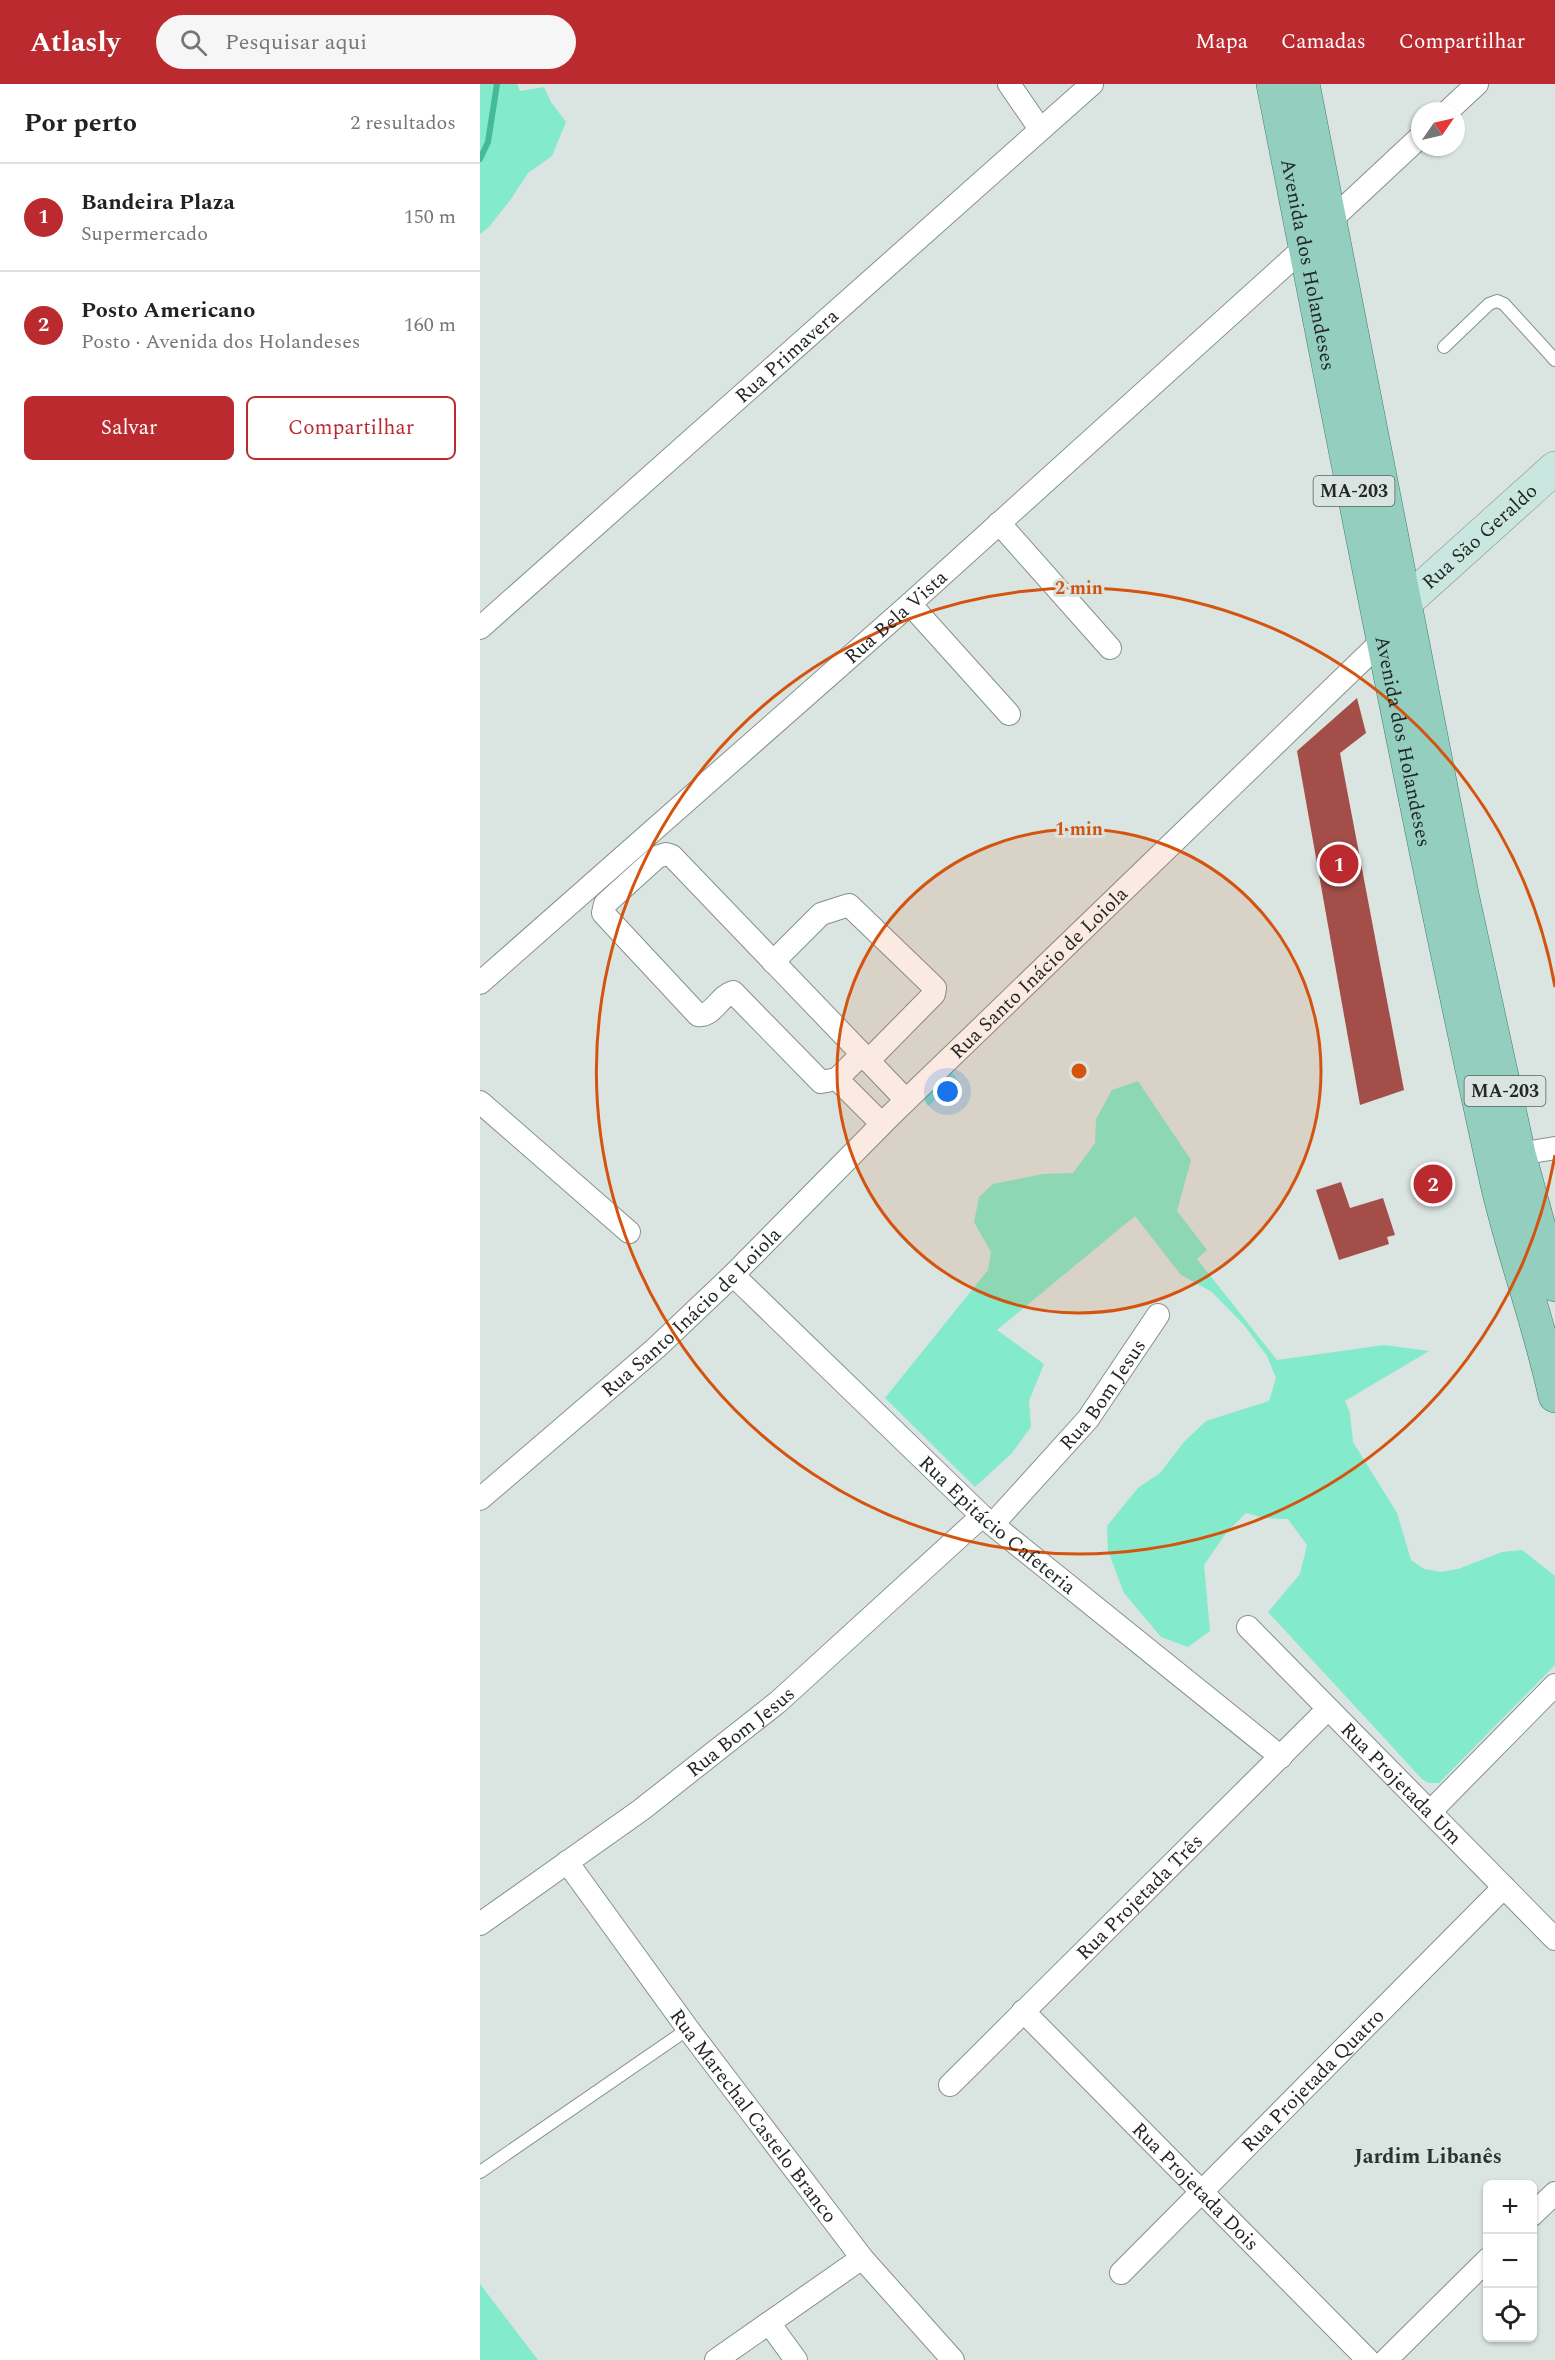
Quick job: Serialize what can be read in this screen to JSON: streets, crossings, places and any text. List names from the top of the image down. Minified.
{"streets":{"main road":["Avenida dos Holandeses","MA-203"],"street":["Rua Primavera","Rua São Geraldo","Rua Bela Vista","Rua Santo Inácio de Loiola","Rua Bom Jesus","Rua Epitácio Cafeteria","Rua Projetada Um","Rua Projetada Três","Rua Projetada Quatro","Rua Marechal Castelo Branco","Rua Projetada Dois"]},"crossings":[["Avenida dos Holandeses","Rua São Geraldo"],["Avenida dos Holandeses","Rua Bela Vista"],["Avenida dos Holandeses","Rua Santo Inácio de Loiola"],["Rua Santo Inácio de Loiola","Rua Epitácio Cafeteria"],["Rua Bom Jesus","Rua Epitácio Cafeteria"],["Rua Bom Jesus","Rua Marechal Castelo Branco"],["Rua Epitácio Cafeteria","Rua Projetada Três"],["Rua Projetada Um","Rua Projetada Três"],["Rua Projetada Um","Rua Projetada Quatro"],["Rua Projetada Três","Rua Projetada Dois"],["Rua Projetada Quatro","Rua Projetada Dois"]],"districts":["Jardim Libanês"],"north":"top right","page":{"header":"Atlasly","search":"Pesquisar aqui","nav":["Mapa","Camadas","Compartilhar"],"heading":["Por perto","2 resultados"],"list":[{"mark":"1","name":"Bandeira Plaza","note":"Supermercado","value":"150 m"},{"mark":"2","name":"Posto Americano","note":"Posto · Avenida dos Holandeses","value":"160 m"}],"buttons":["Salvar","Compartilhar"],"pins":["1","2"],"map_buttons":["+","−"]},"rings":["2 min","1 min"]}
